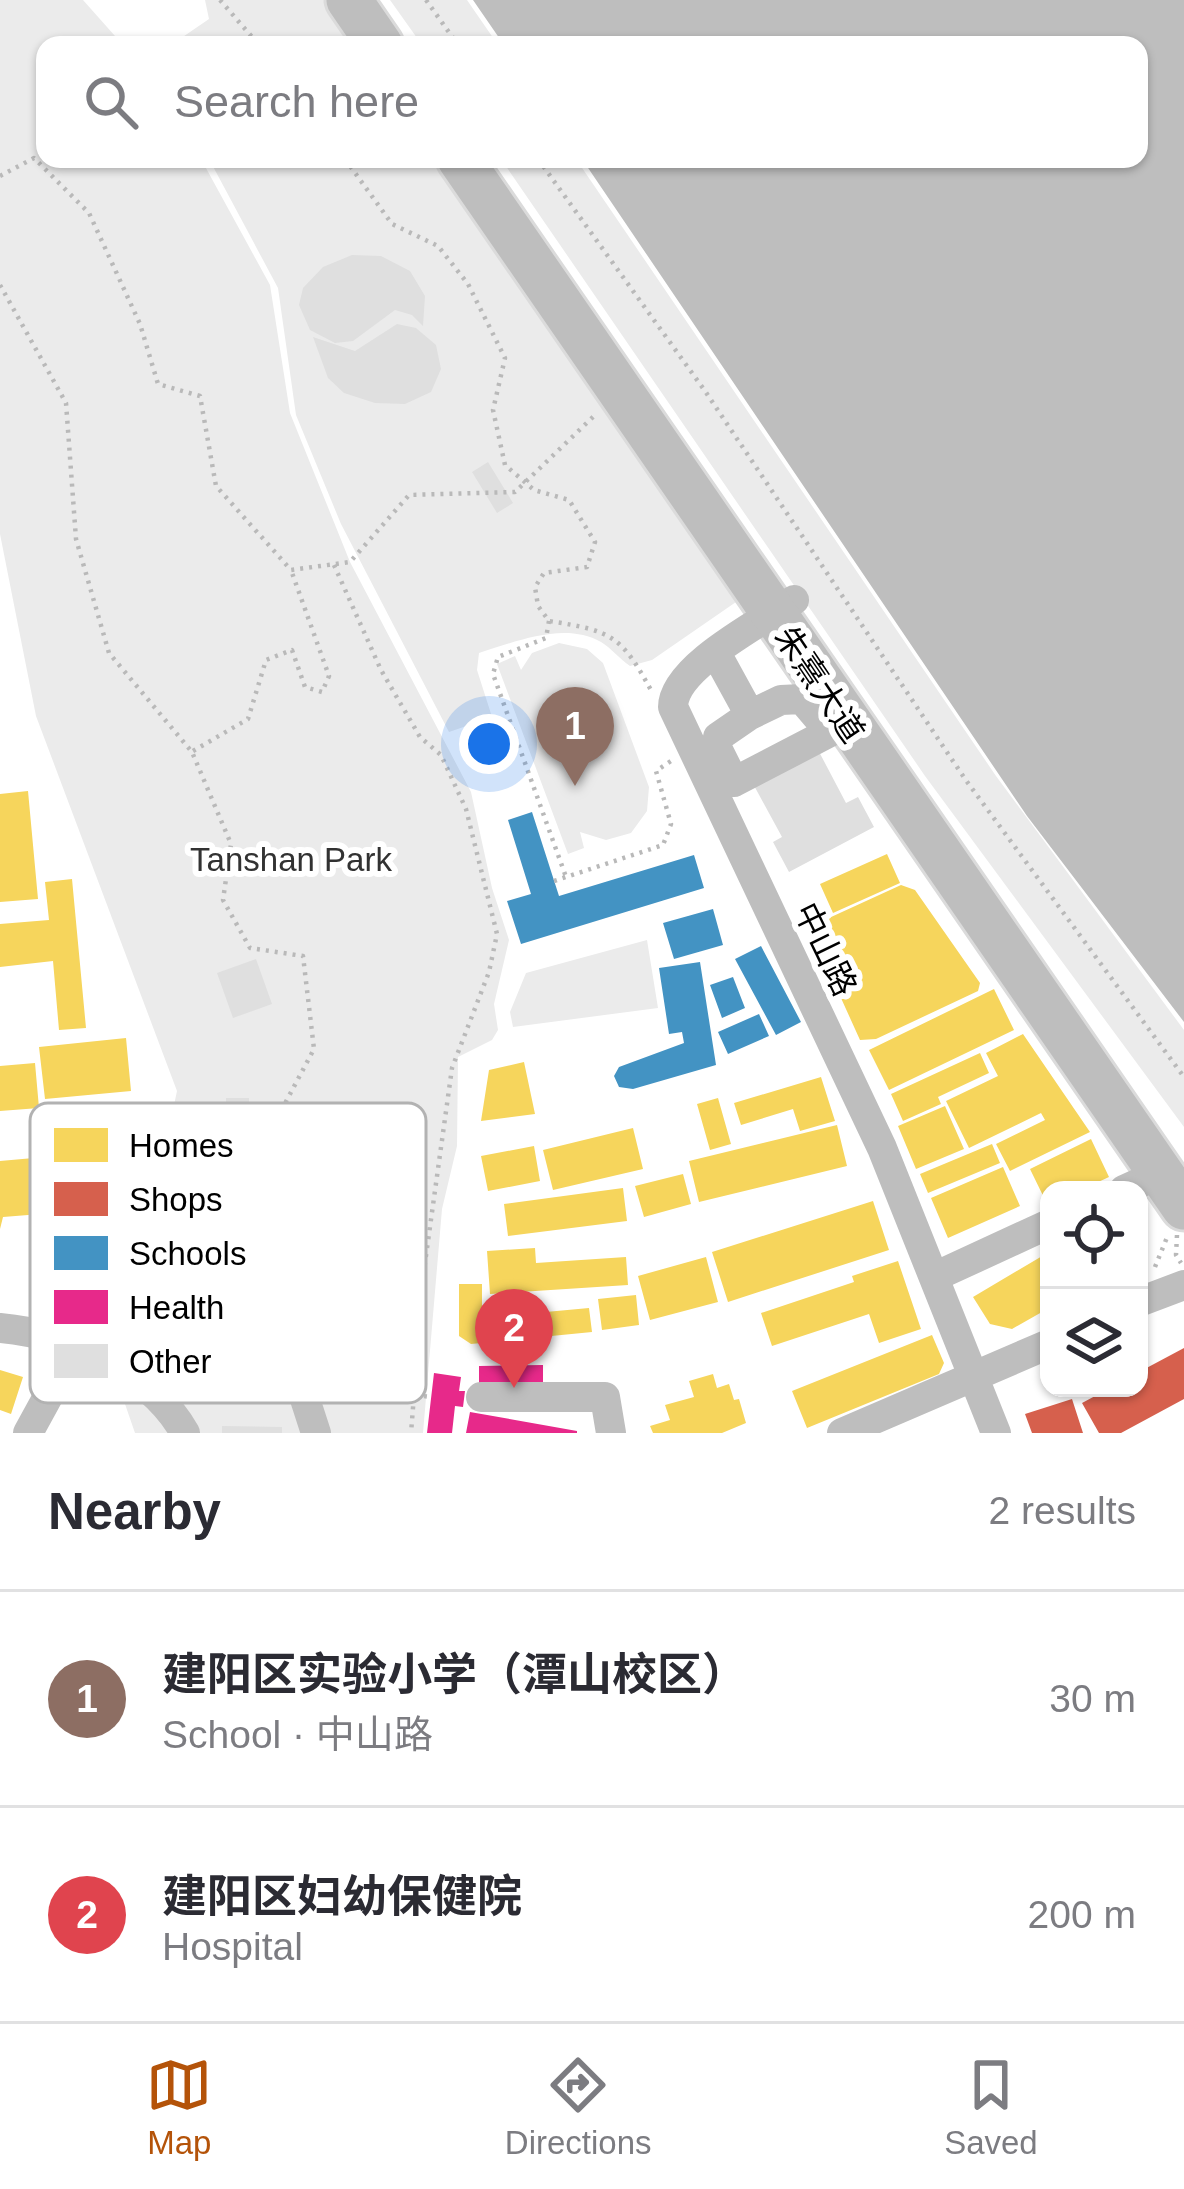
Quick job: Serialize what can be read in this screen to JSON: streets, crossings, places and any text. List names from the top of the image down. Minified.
{"streets":{"highway":["朱熹大道"],"street":["中山路"]},"crossings":[["朱熹大道","中山路"]],"parks":["Tanshan Park"],"legend":["Homes","Shops","Schools","Health","Other"],"page":{"search":"Search here","pins":["1","2"],"heading":["Nearby","2 results"],"list":[{"mark":"1","name":"建阳区实验小学（潭山校区）","note":"School · 中山路","value":"30 m"},{"mark":"2","name":"建阳区妇幼保健院","note":"Hospital","value":"200 m"}],"nav":["Map","Directions","Saved"]}}
